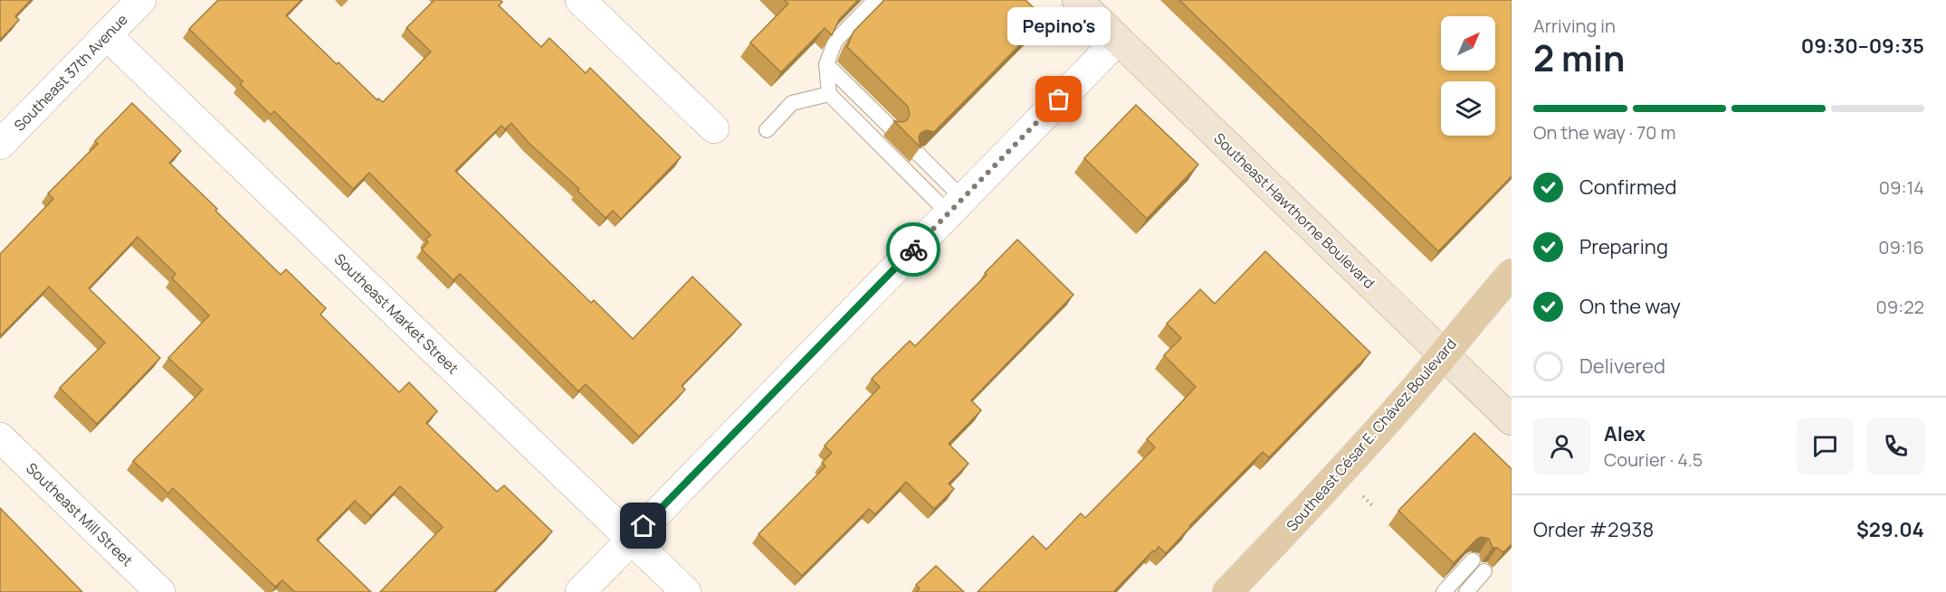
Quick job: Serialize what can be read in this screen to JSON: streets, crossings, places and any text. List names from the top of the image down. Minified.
{"streets":{"main road":["Southeast Hawthorne Boulevard","Southeast César E. Chávez Boulevard"],"street":["Southeast 37th Avenue","Southeast Market Street","Southeast Mill Street"]},"crossings":[["Southeast 37th Avenue","Southeast Market Street"],["Southeast Hawthorne Boulevard","Southeast César E. Chávez Boulevard"]],"places":["Pepino's"],"north":"top right","page":{"heading":["2 min","Arriving in","09:30–09:35"],"panel":["Alex","Courier · 4.5","Order #2938","$29.04"],"bubble":"Pepino's","bar":"On the way · 70 m","list":[["Confirmed","09:14"],["Preparing","09:16"],["On the way","09:22"],"Delivered"]}}
